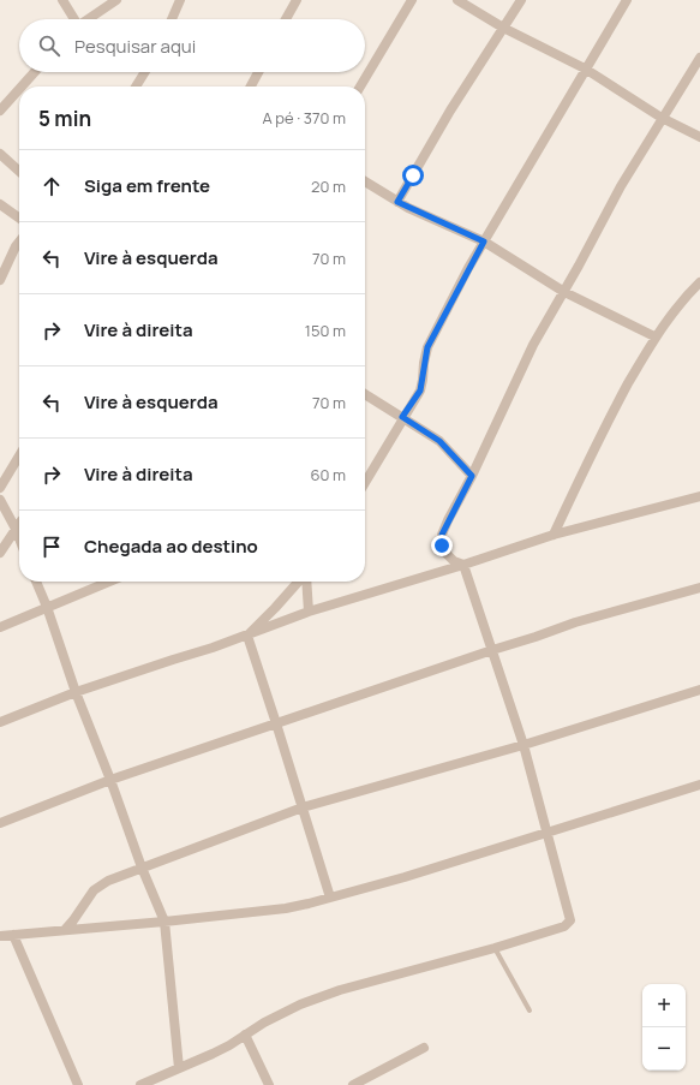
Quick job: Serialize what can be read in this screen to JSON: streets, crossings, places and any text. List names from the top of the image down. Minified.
{"page":{"search":"Pesquisar aqui","heading":["5 min","A pé · 370 m"],"list":[["Siga em frente","20 m"],["Vire à esquerda","70 m"],["Vire à direita","150 m"],["Vire à esquerda","70 m"],["Vire à direita","60 m"],"Chegada ao destino"],"map_buttons":["+","−"]}}
